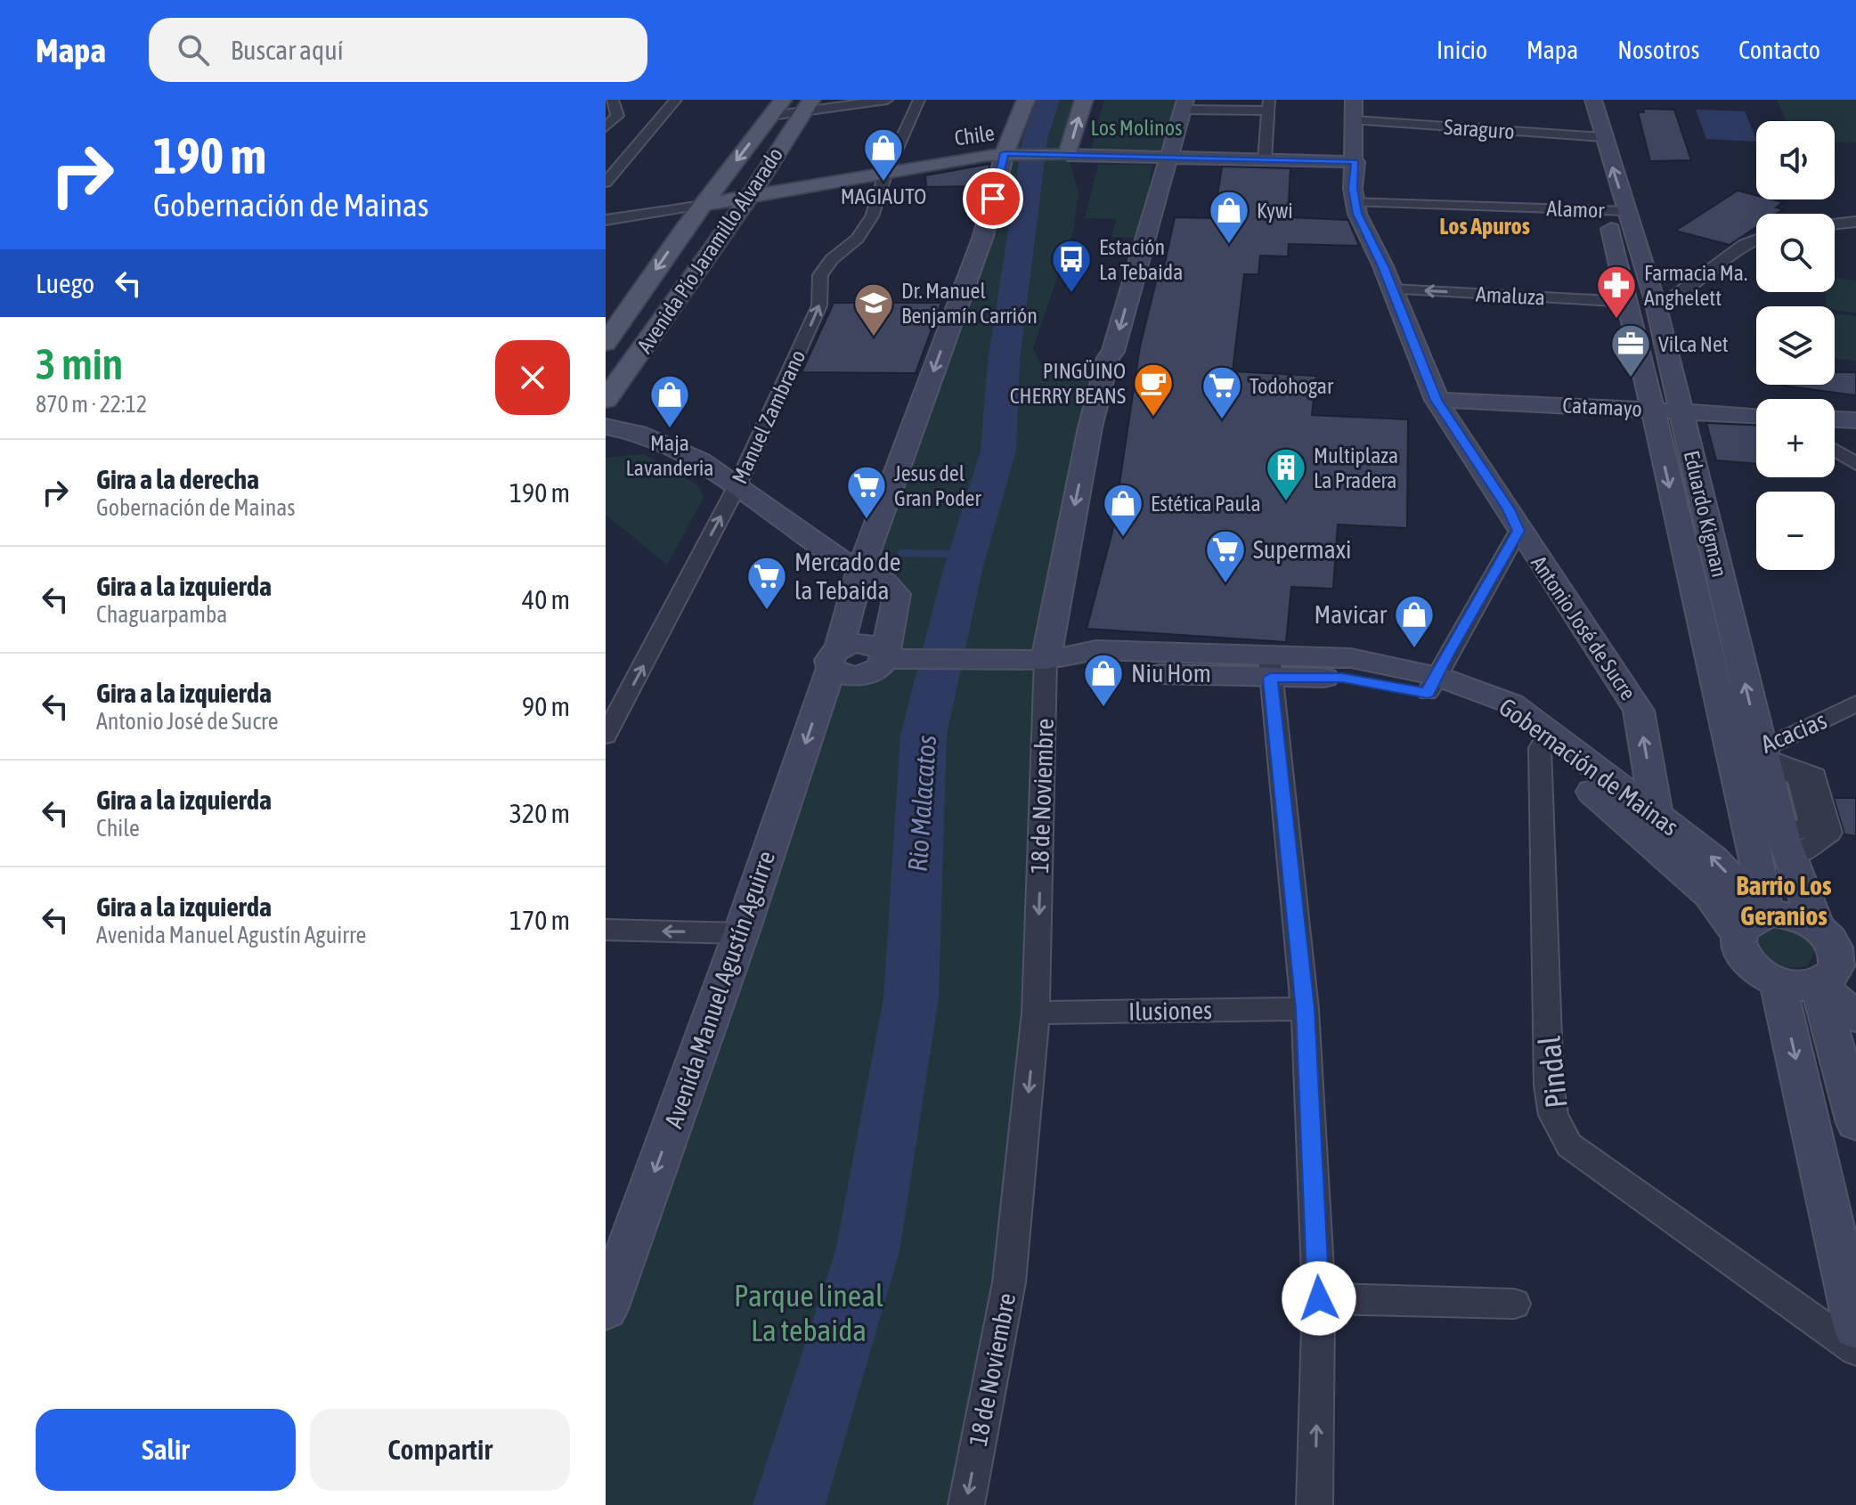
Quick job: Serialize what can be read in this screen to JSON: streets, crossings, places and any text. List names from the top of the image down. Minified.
{"streets":{"main road":["Chile","Avenida Pío Jaramillo Alvarado","Avenida Manuel Agustín Aguirre"],"street":["Saraguro","Alamor","Amaluza","Catamayo","Manuel Zambrano","Eduardo Kigman","Antonio José de Sucre","Acacias","Gobernación de Mainas","18 de Noviembre","Ilusiones","Pindal"]},"crossings":[["Saraguro","Eduardo Kigman"],["Saraguro","Antonio José de Sucre"],["Chile","Avenida Pío Jaramillo Alvarado"],["Chile","Manuel Zambrano"],["Chile","Antonio José de Sucre"],["Chile","18 de Noviembre"],["Chile","Avenida Manuel Agustín Aguirre"],["Alamor","Eduardo Kigman"],["Alamor","Antonio José de Sucre"],["Amaluza","Eduardo Kigman"],["Amaluza","Antonio José de Sucre"],["Catamayo","Eduardo Kigman"],["Catamayo","Antonio José de Sucre"],["Eduardo Kigman","Acacias"],["Eduardo Kigman","Gobernación de Mainas"],["Antonio José de Sucre","Gobernación de Mainas"],["Gobernación de Mainas","18 de Noviembre"],["Gobernación de Mainas","Pindal"],["18 de Noviembre","Ilusiones"]],"one_way":["Amaluza","Manuel Zambrano","Antonio José de Sucre","18 de Noviembre","Avenida Manuel Agustín Aguirre"],"districts":["Los Apuros","Barrio Los Geranios"],"water":["Rio Malacatos"],"parks":["Los Molinos","Parque lineal La tebaida"],"places":{"shop":["MAGIAUTO","Kywi","Maja Lavanderia","Estética Paula","Mavicar","Niu Hom"],"bus stop":["Estación La Tebaida"],"pharmacy":["Farmacia Ma. Anghelett"],"school or university":["Dr. Manuel Benjamín Carrión"],"office":["Vilca Net"],"cafe":["PINGÜINO CHERRY BEANS"],"supermarket":["Todohogar","Jesus del Gran Poder","Supermaxi","Mercado de la Tebaida"],"building":["Multiplaza La Pradera"]},"page":{"header":"Mapa","search":"Buscar aquí","nav":["Inicio","Mapa","Nosotros","Contacto"],"turn":["190 m","Gobernación de Mainas"],"map_buttons":["+","−"],"then":"Luego","heading":["3 min","870 m · 22:12"],"list":[{"name":"Gira a la derecha","note":"Gobernación de Mainas","value":"190 m"},{"name":"Gira a la izquierda","note":"Chaguarpamba","value":"40 m"},{"name":"Gira a la izquierda","note":"Antonio José de Sucre","value":"90 m"},{"name":"Gira a la izquierda","note":"Chile","value":"320 m"},{"name":"Gira a la izquierda","note":"Avenida Manuel Agustín Aguirre","value":"170 m"}],"buttons":["Salir","Compartir"]}}
